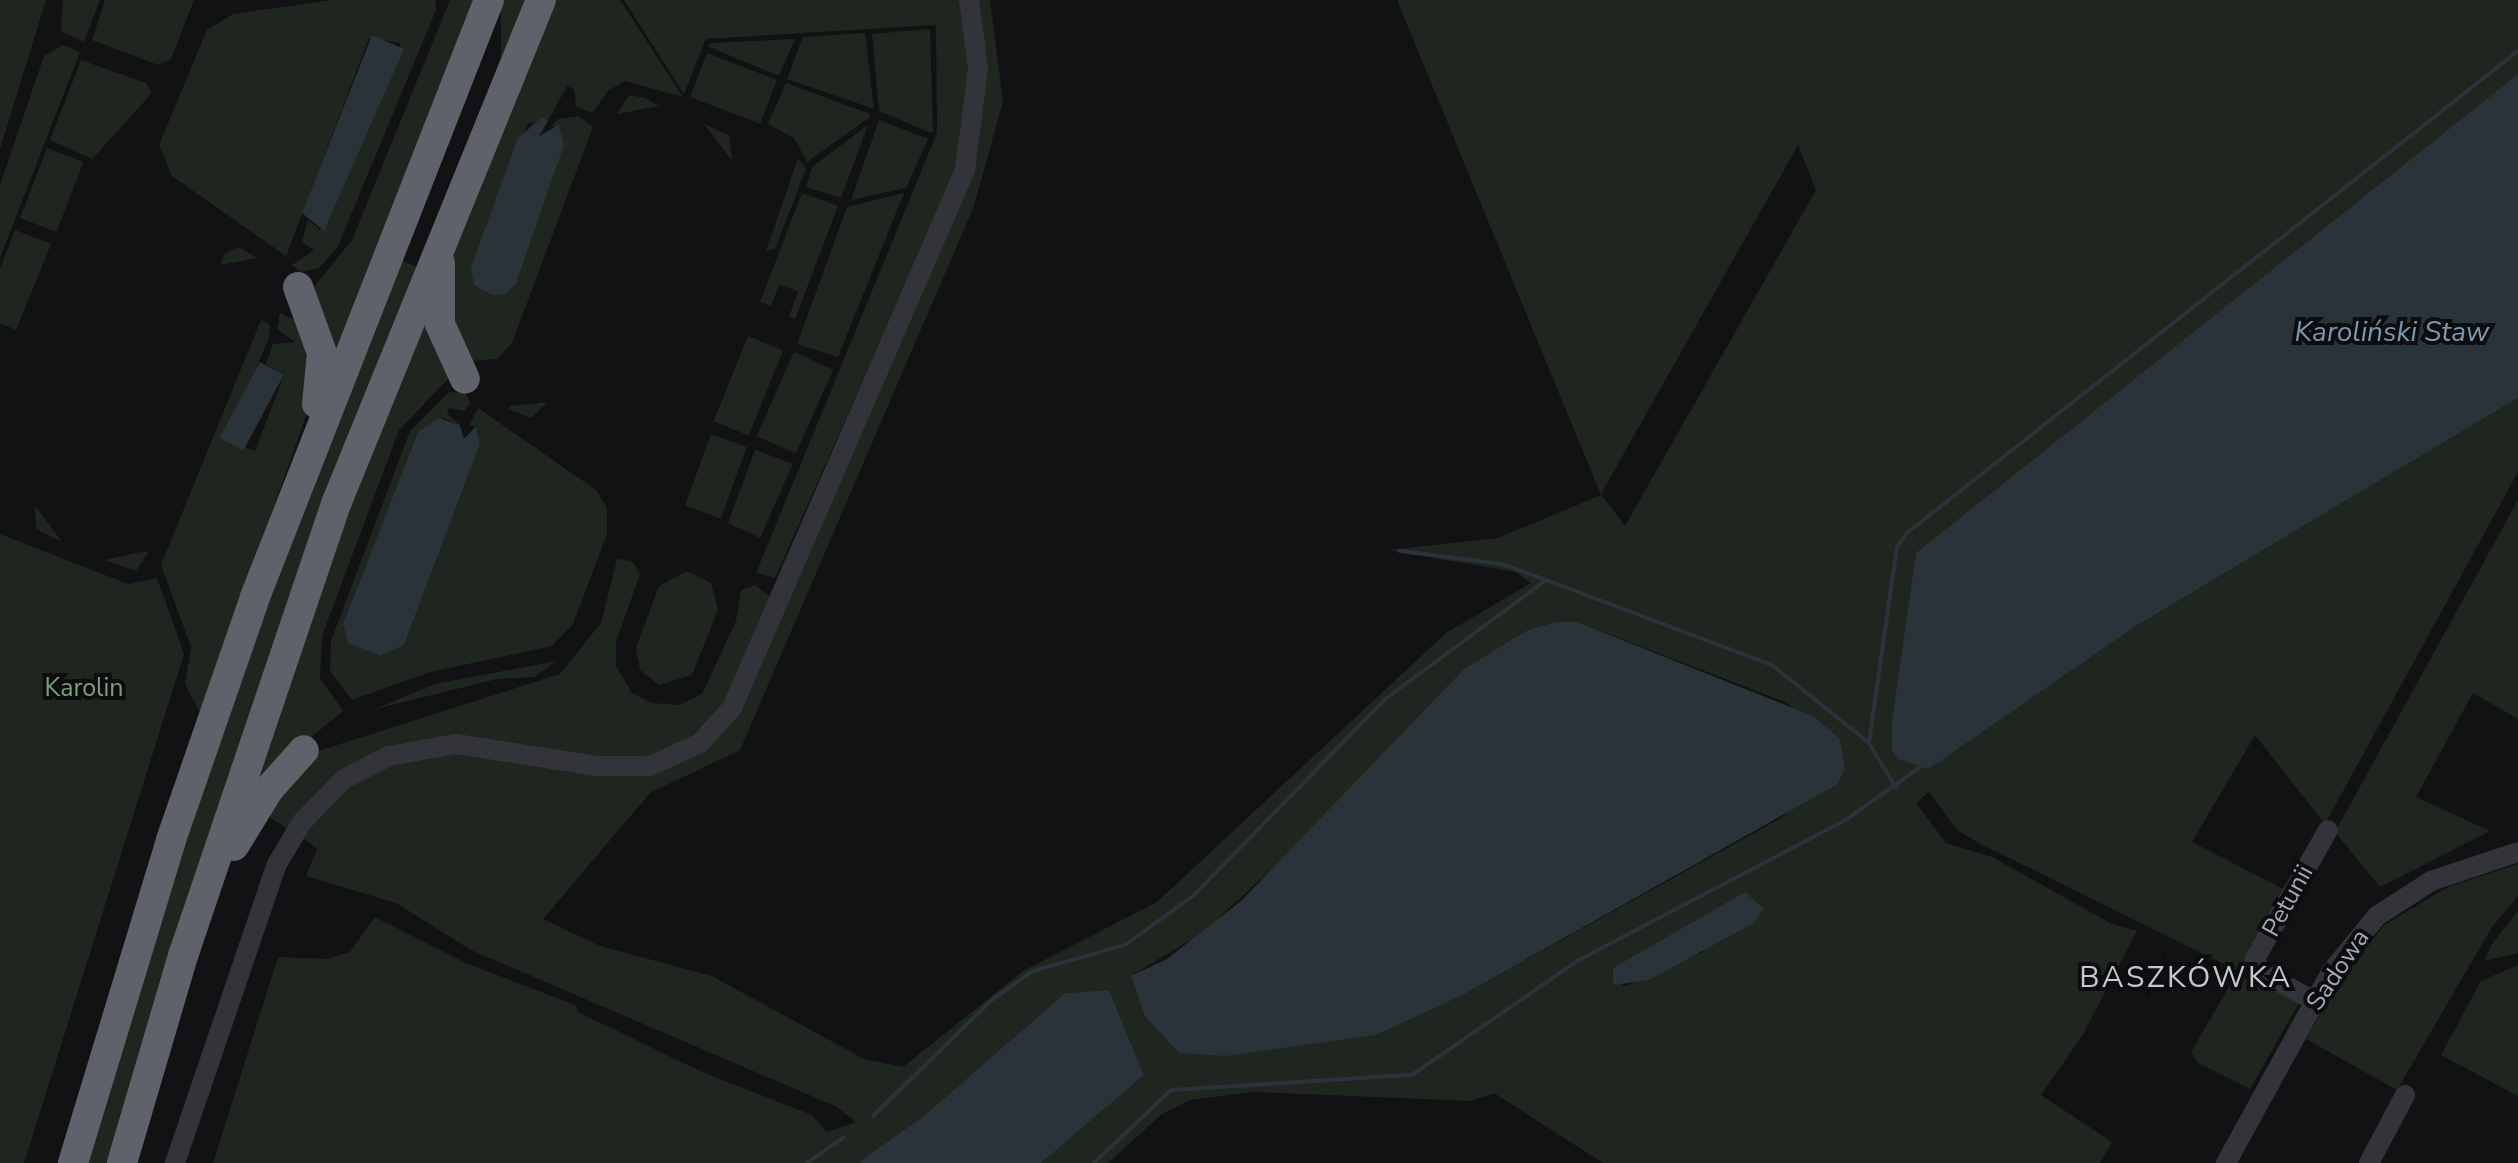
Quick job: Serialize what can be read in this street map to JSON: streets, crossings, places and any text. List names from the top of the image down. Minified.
{"streets":{"street":["Petunii","Sadowa"]},"crossings":[["Petunii","Sadowa"]],"districts":["BASZKÓWKA"],"water":["Karoliński Staw"],"parks":["Karolin"]}
